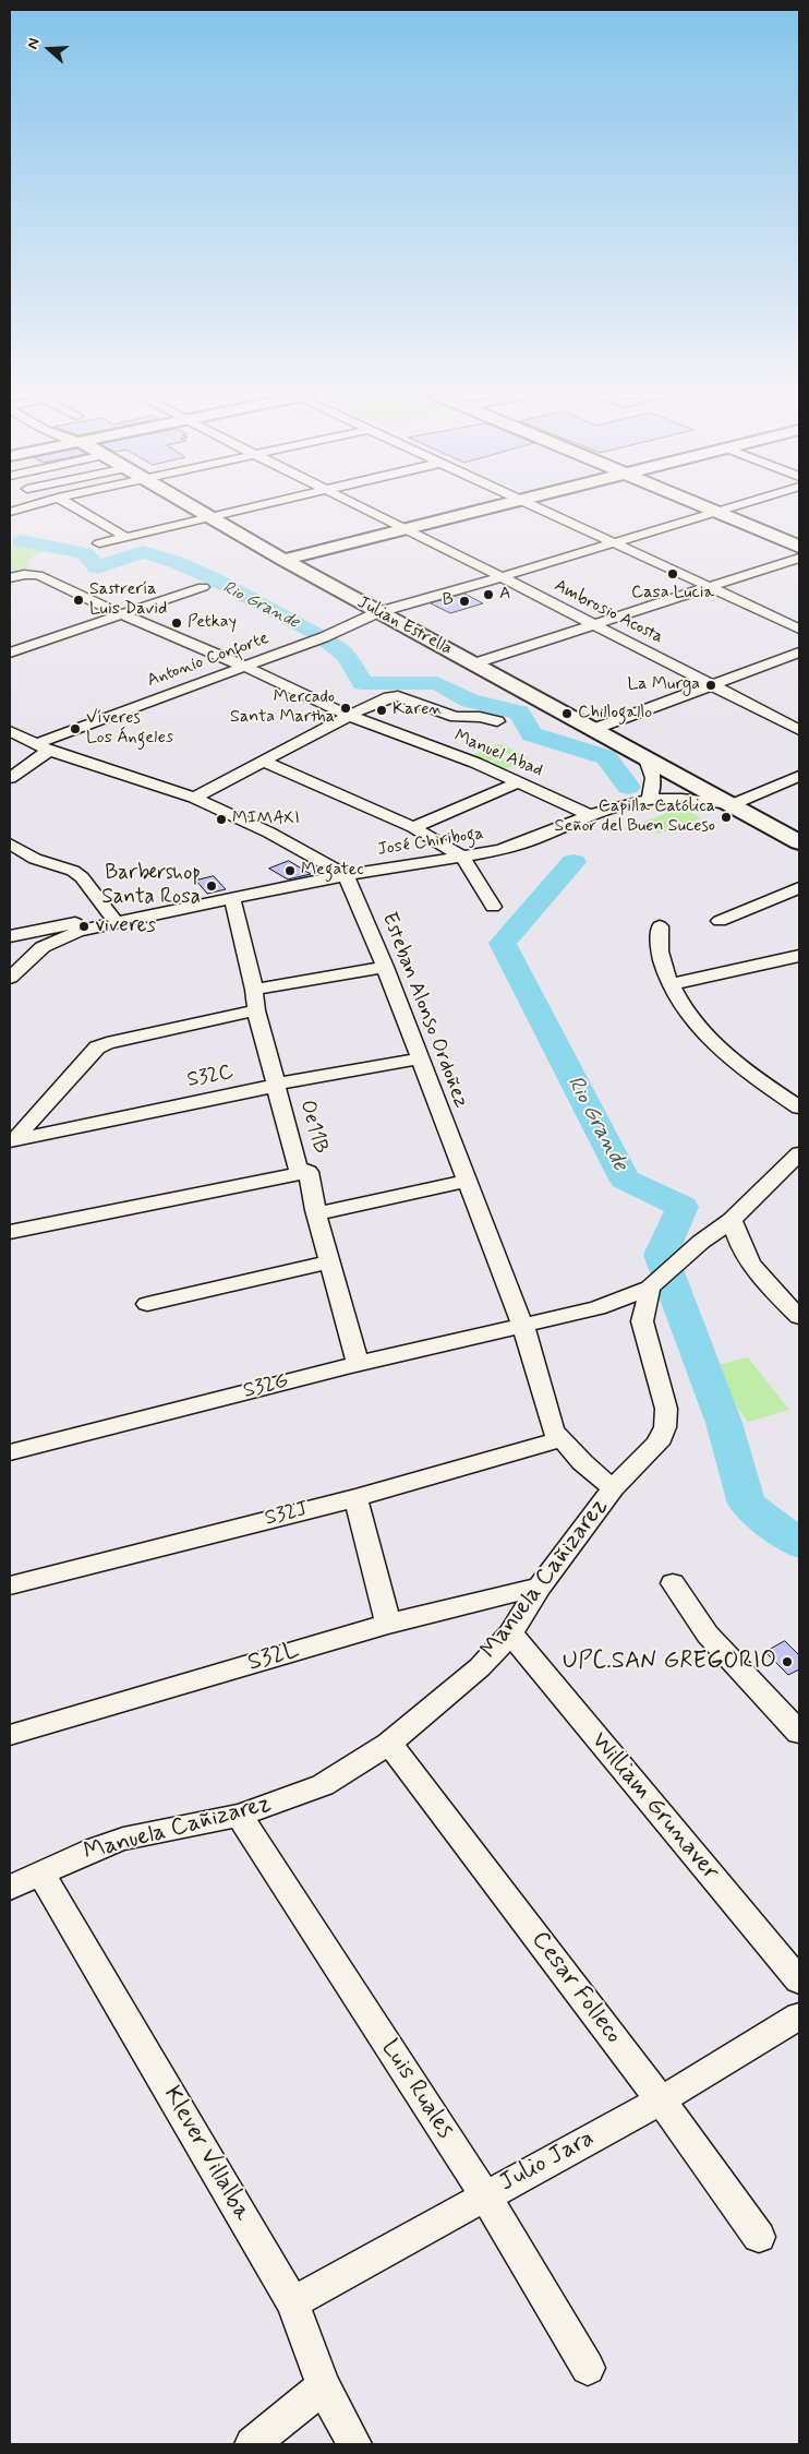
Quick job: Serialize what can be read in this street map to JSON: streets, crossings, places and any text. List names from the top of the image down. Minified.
{"streets":{"street":["Ambrosio Acosta","Julian Estrella","Antonio Conforte","Manuel Abad","José Chiriboga","Esteban Alonso Ordoñez","S32C","Oe11B","S32G","S32J","Manuela Cañizarez","S32L","William Grunaver","Cesar Folleco","Luis Ruales","Klever Villalba","Julio Jara"]},"crossings":[["Ambrosio Acosta","Antonio Conforte"],["Julian Estrella","Antonio Conforte"],["Julian Estrella","José Chiriboga"],["Antonio Conforte","Manuel Abad"],["Manuel Abad","José Chiriboga"],["José Chiriboga","Esteban Alonso Ordoñez"],["José Chiriboga","Oe11B"],["Esteban Alonso Ordoñez","S32C"],["Esteban Alonso Ordoñez","S32G"],["Esteban Alonso Ordoñez","S32J"],["Esteban Alonso Ordoñez","Manuela Cañizarez"],["S32C","Oe11B"],["Oe11B","S32G"],["S32G","Manuela Cañizarez"],["Manuela Cañizarez","S32L"],["Manuela Cañizarez","William Grunaver"],["Manuela Cañizarez","Cesar Folleco"],["Manuela Cañizarez","Luis Ruales"],["Manuela Cañizarez","Klever Villalba"],["Cesar Folleco","Julio Jara"],["Luis Ruales","Julio Jara"],["Klever Villalba","Julio Jara"]],"water":["Rio Grande"],"places":["Casa Lucia","A","Sastrería Luis David","B","Petkay","La Murga","Mercado Santa Martha","Karen","Chillogallo","Víveres Los Ángeles","Capilla Católica Señor del Buen Suceso","MIMAXI","Megatec","Barbershop Santa Rosa","viveres","UPC.SAN GREGORIO"],"north":"left"}
